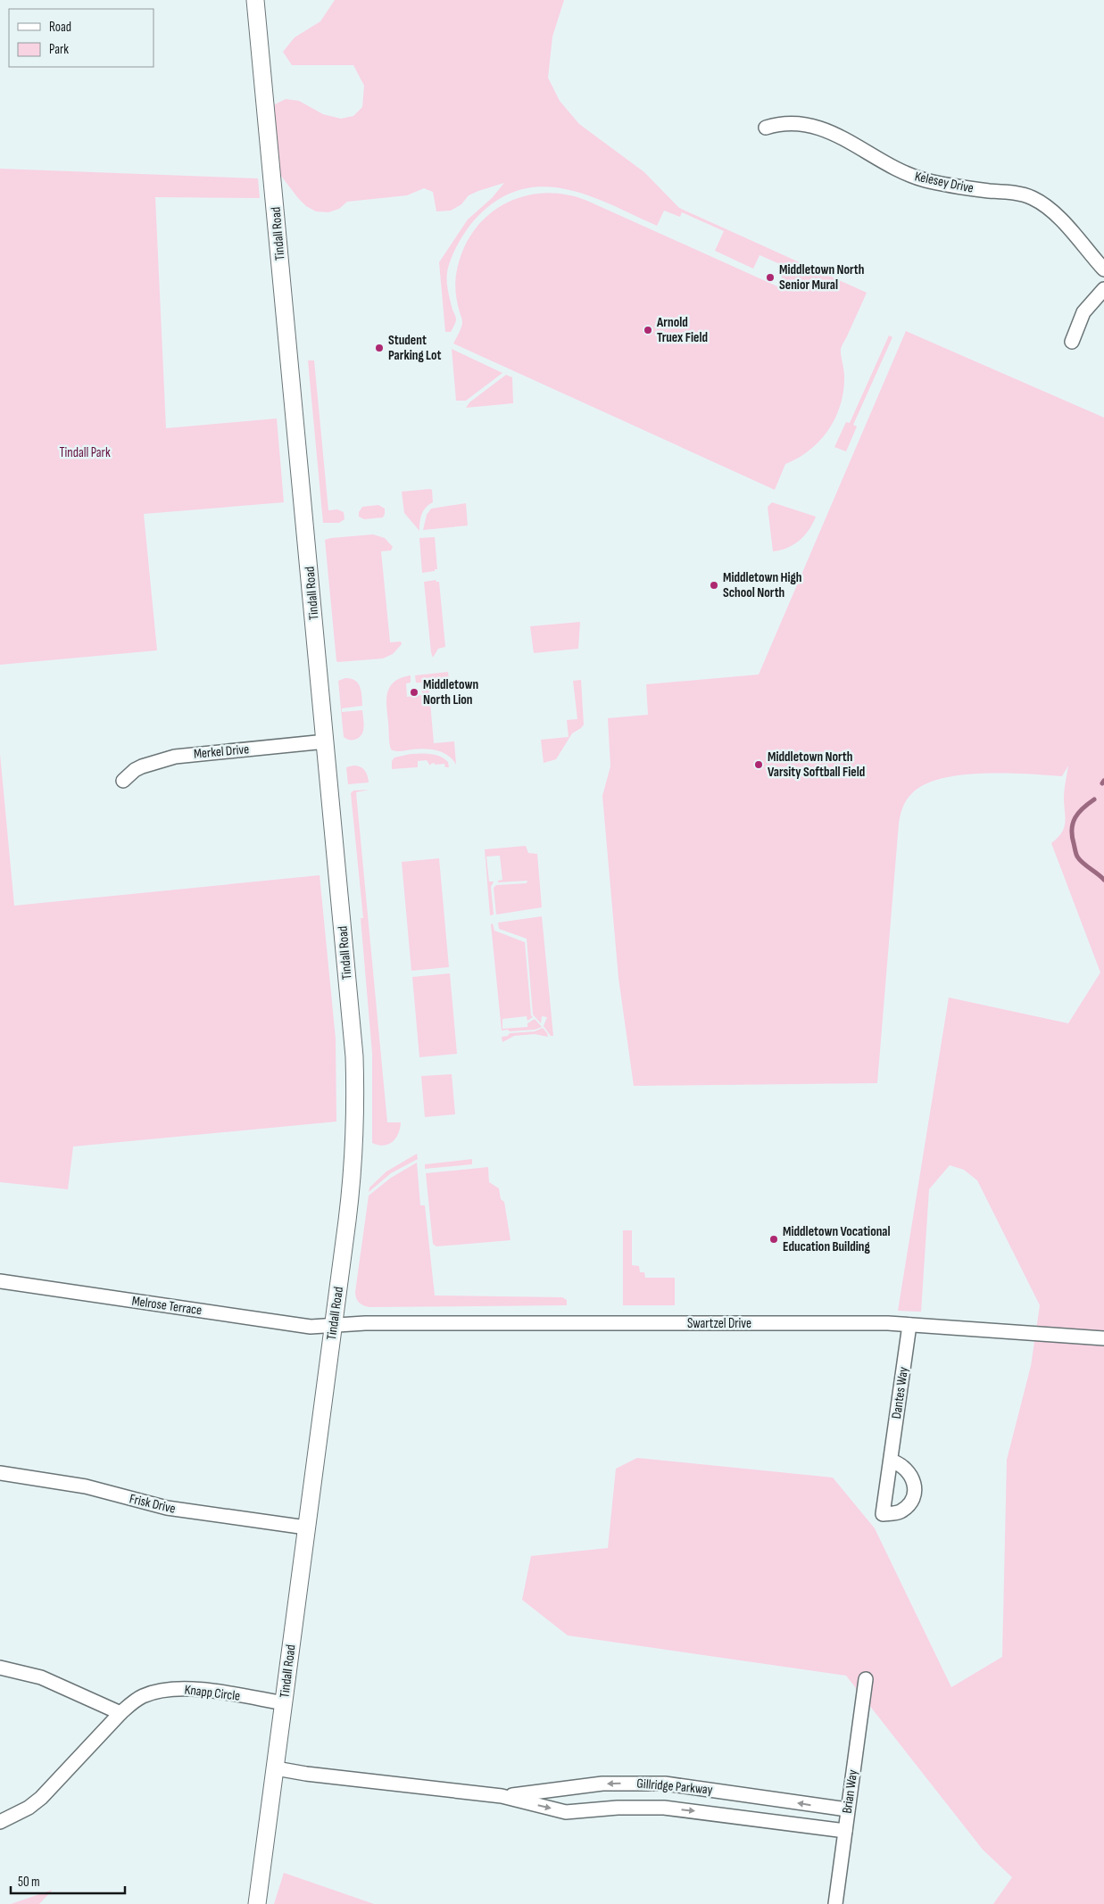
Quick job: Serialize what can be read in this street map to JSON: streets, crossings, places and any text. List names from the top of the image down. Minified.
{"streets":{"street":["Kelesey Drive","Tindall Road","Merkel Drive","Melrose Terrace","Swartzel Drive","Dantes Way","Frisk Drive","Knapp Circle","Gillridge Parkway","Brian Way"]},"crossings":[["Tindall Road","Merkel Drive"],["Tindall Road","Melrose Terrace"],["Tindall Road","Swartzel Drive"],["Tindall Road","Frisk Drive"],["Tindall Road","Knapp Circle"],["Tindall Road","Gillridge Parkway"],["Melrose Terrace","Swartzel Drive"],["Swartzel Drive","Dantes Way"],["Gillridge Parkway","Brian Way"]],"parks":["Tindall Park"],"places":["Middletown North Senior Mural","Arnold Truex Field","Student Parking Lot","Middletown High School North","Middletown North Lion","Middletown North Varsity Softball Field","Middletown Vocational Education Building"],"legend":["Road","Park"],"scale_bar":"50 m"}
